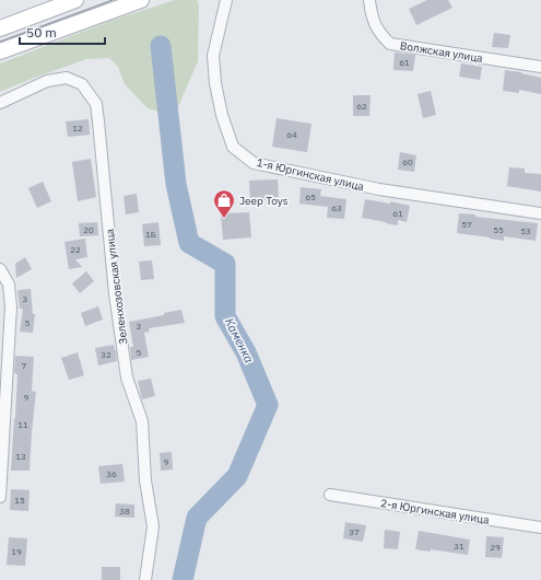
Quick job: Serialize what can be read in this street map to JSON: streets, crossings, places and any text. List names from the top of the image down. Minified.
{"streets":{"street":["Волжская улица","1-я Юргинская улица","Зеленхозовская улица","2-я Юргинская улица"]},"water":["Каменка"],"places":{"shop":["Jeep Toys"]},"house_numbers":["61","62","12","64","60","65","63","61","57","20","55","53","1Б","22","3","5","3","5","32","7","9","11","13","9","36","15","38","37","31","29","19"],"scale_bar":"50 m"}
